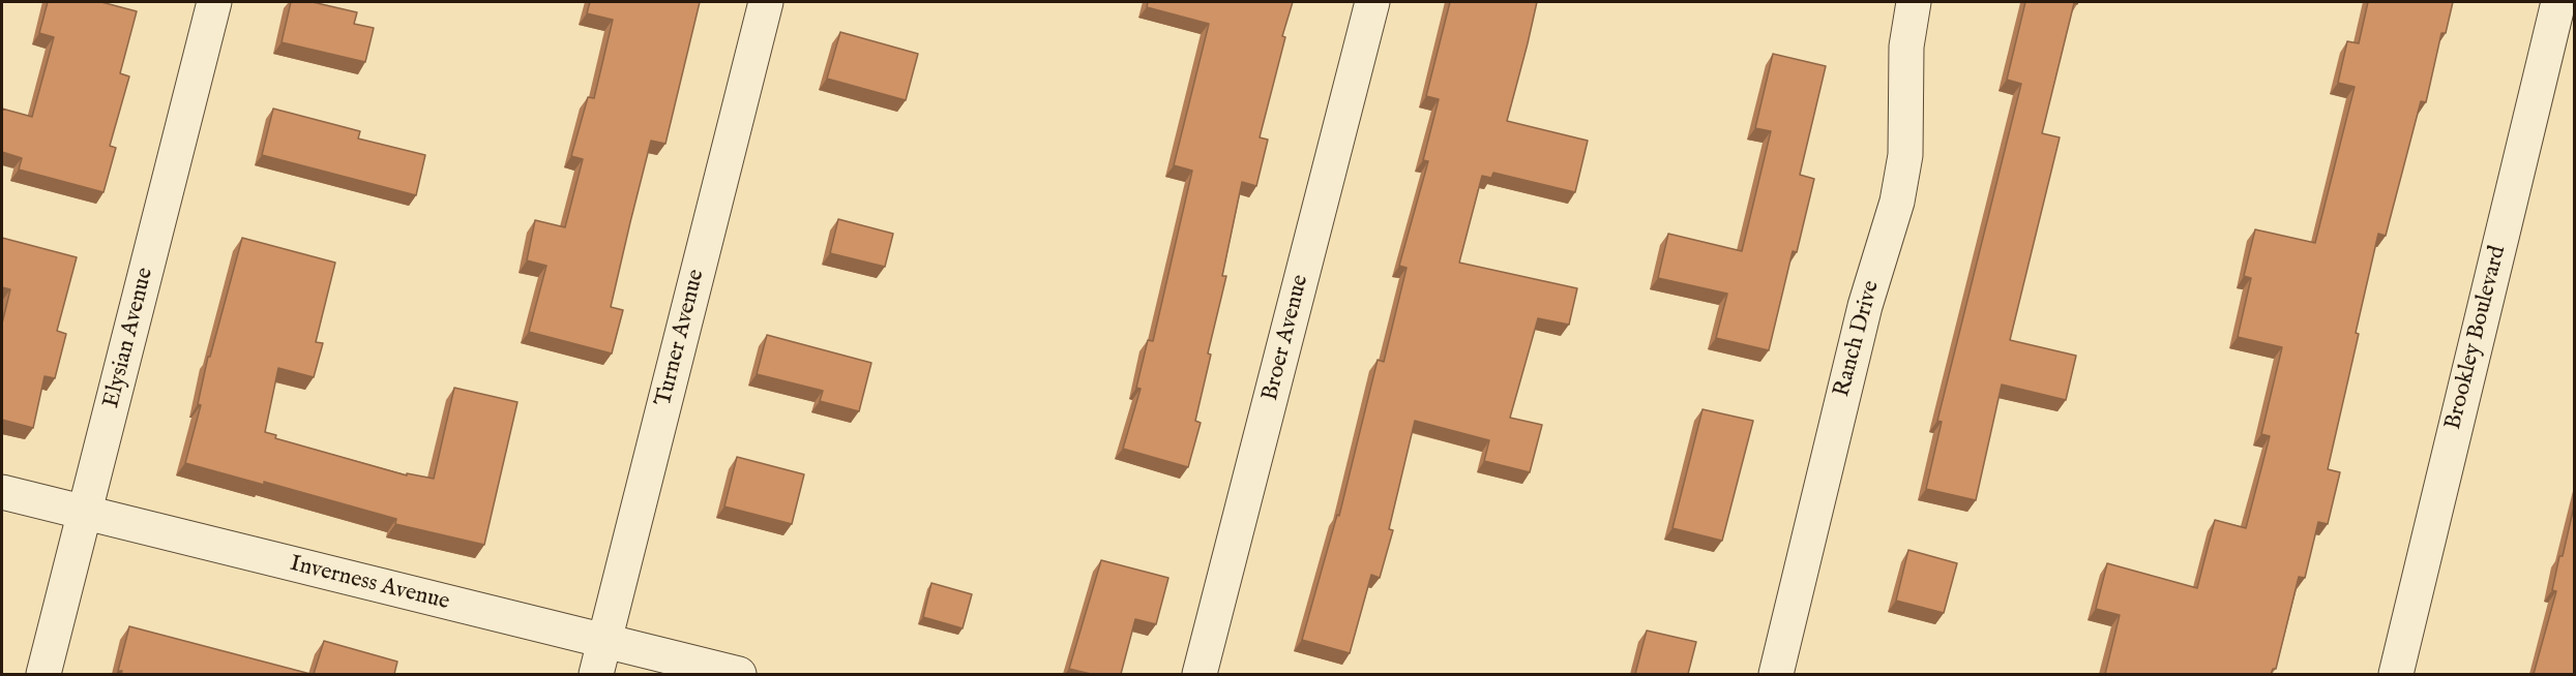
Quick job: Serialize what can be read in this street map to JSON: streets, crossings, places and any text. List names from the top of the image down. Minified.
{"streets":{"street":["Elysian Avenue","Turner Avenue","Broer Avenue","Brookley Boulevard","Ranch Drive","Inverness Avenue"]},"crossings":[["Elysian Avenue","Inverness Avenue"],["Turner Avenue","Inverness Avenue"]]}
